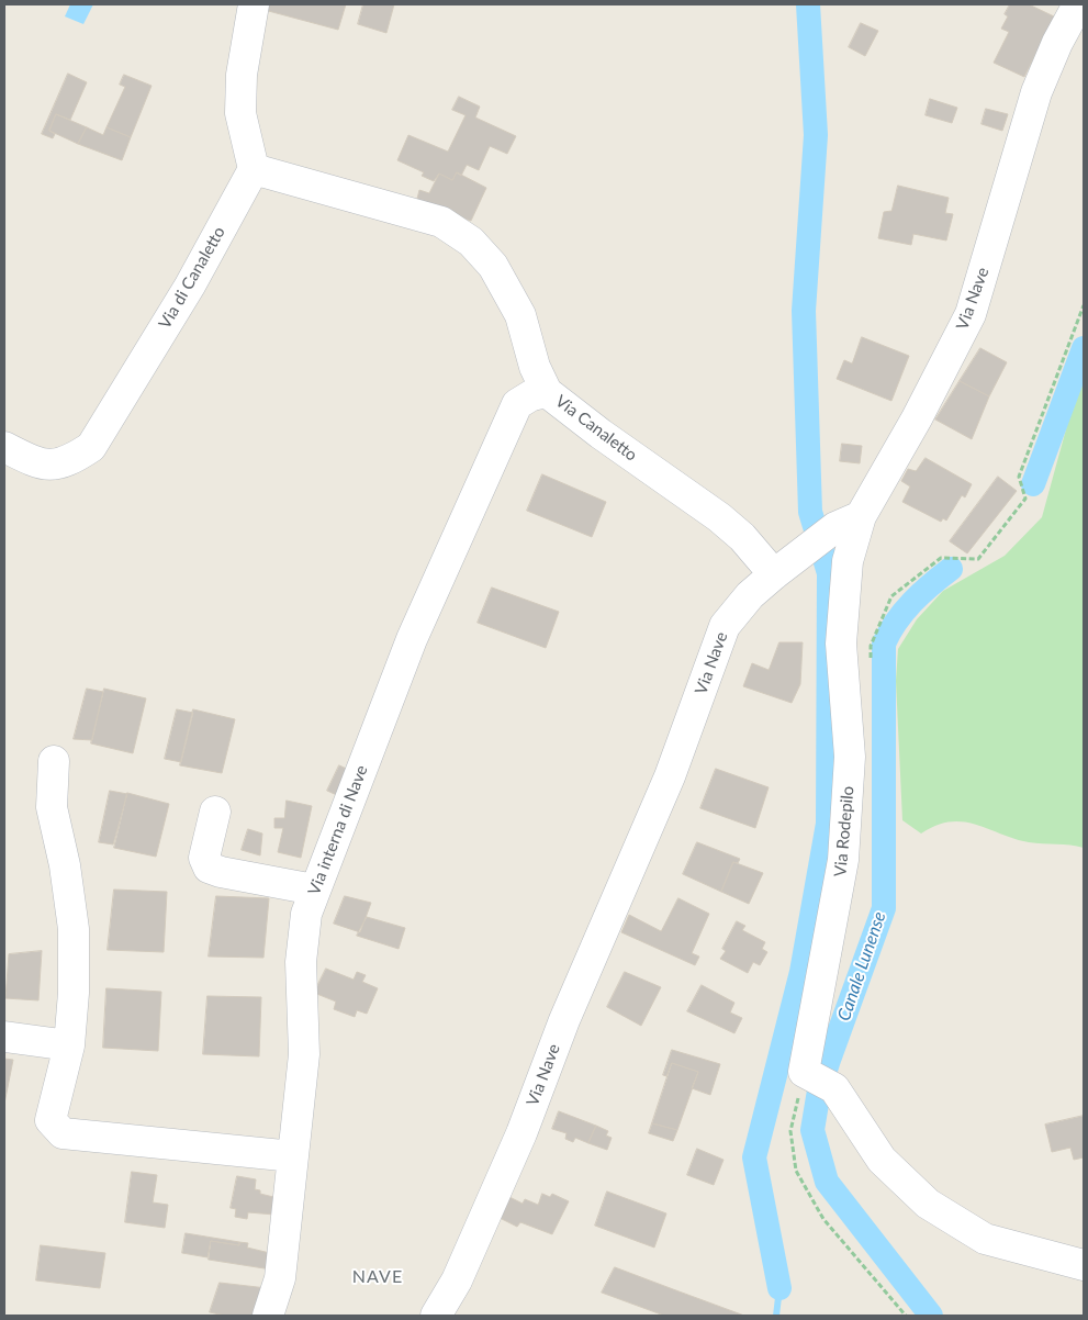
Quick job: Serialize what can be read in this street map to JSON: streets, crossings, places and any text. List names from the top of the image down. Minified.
{"streets":{"street":["Via di Canaletto","Via Nave","Via Canaletto","Via interna di Nave","Via Rodepilo"]},"crossings":[["Via di Canaletto","Via Canaletto"],["Via Nave","Via Canaletto"],["Via Nave","Via Rodepilo"],["Via Canaletto","Via interna di Nave"]],"districts":["NAVE"],"water":["Canale Lunense"]}
